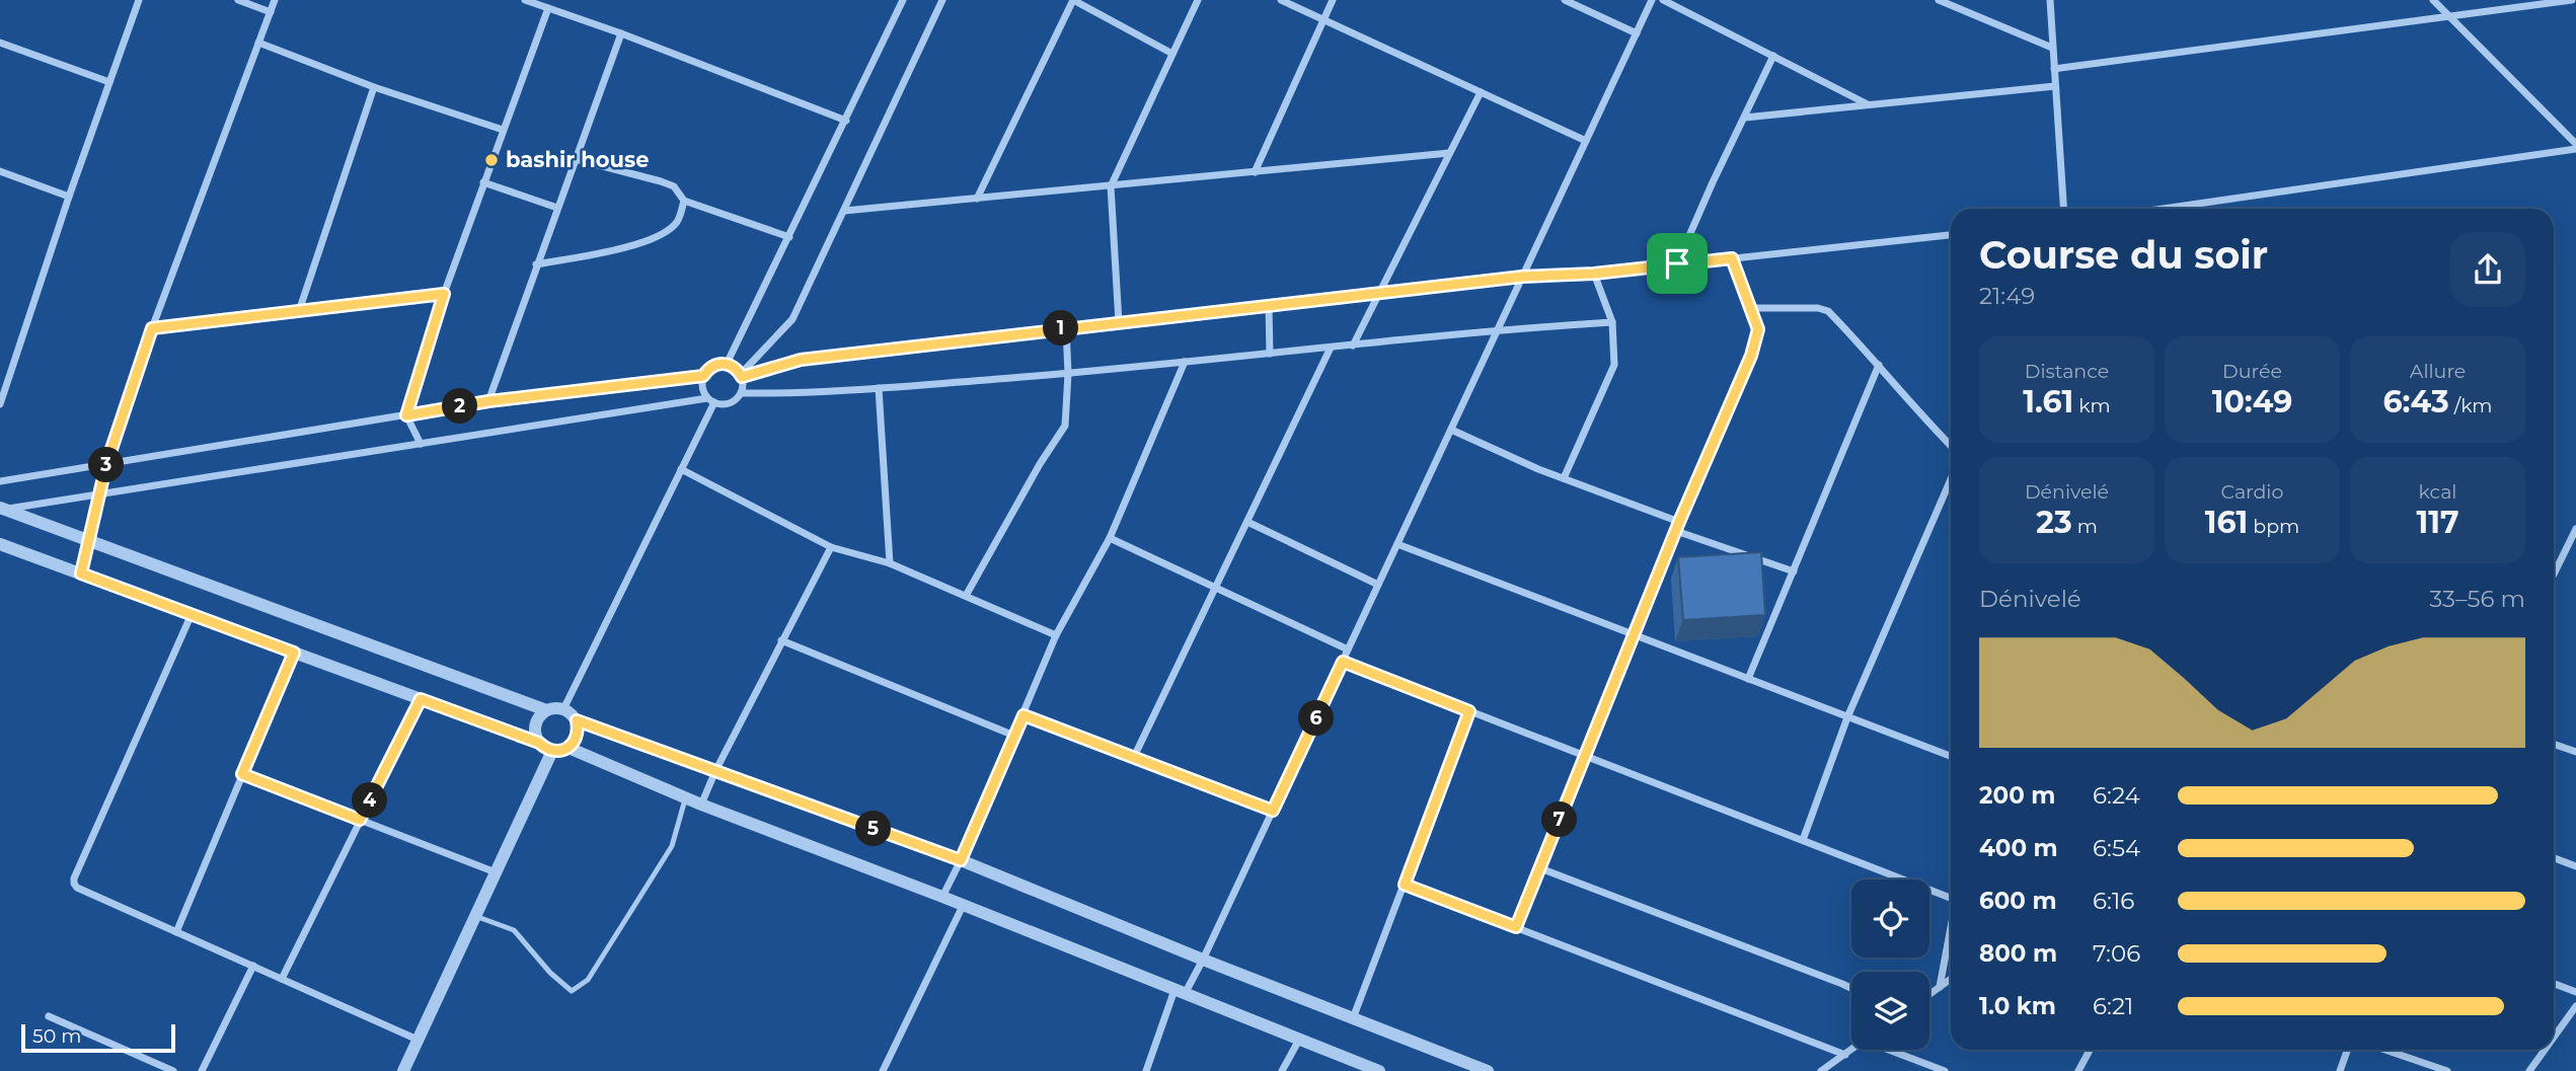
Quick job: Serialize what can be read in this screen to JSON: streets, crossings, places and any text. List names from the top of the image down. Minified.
{"places":["bashir house"],"scale_bar":"50 m","page":{"heading":["Course du soir","21:49"],"pins":["1","2","3","6","4","7","5"],"stats":[["Distance","1.61 km"],["Durée","10:49"],["Allure","6:43 /km"],["Dénivelé","23 m"],["Cardio","161 bpm"],["kcal","117"]],"chart":["Dénivelé","33–56 m"],"list":[{"name":"200 m","note":"6:24"},{"name":"400 m","note":"6:54"},{"name":"600 m","note":"6:16"},{"name":"800 m","note":"7:06"},{"name":"1.0 km","note":"6:21"}],"scale":"50 m"}}
